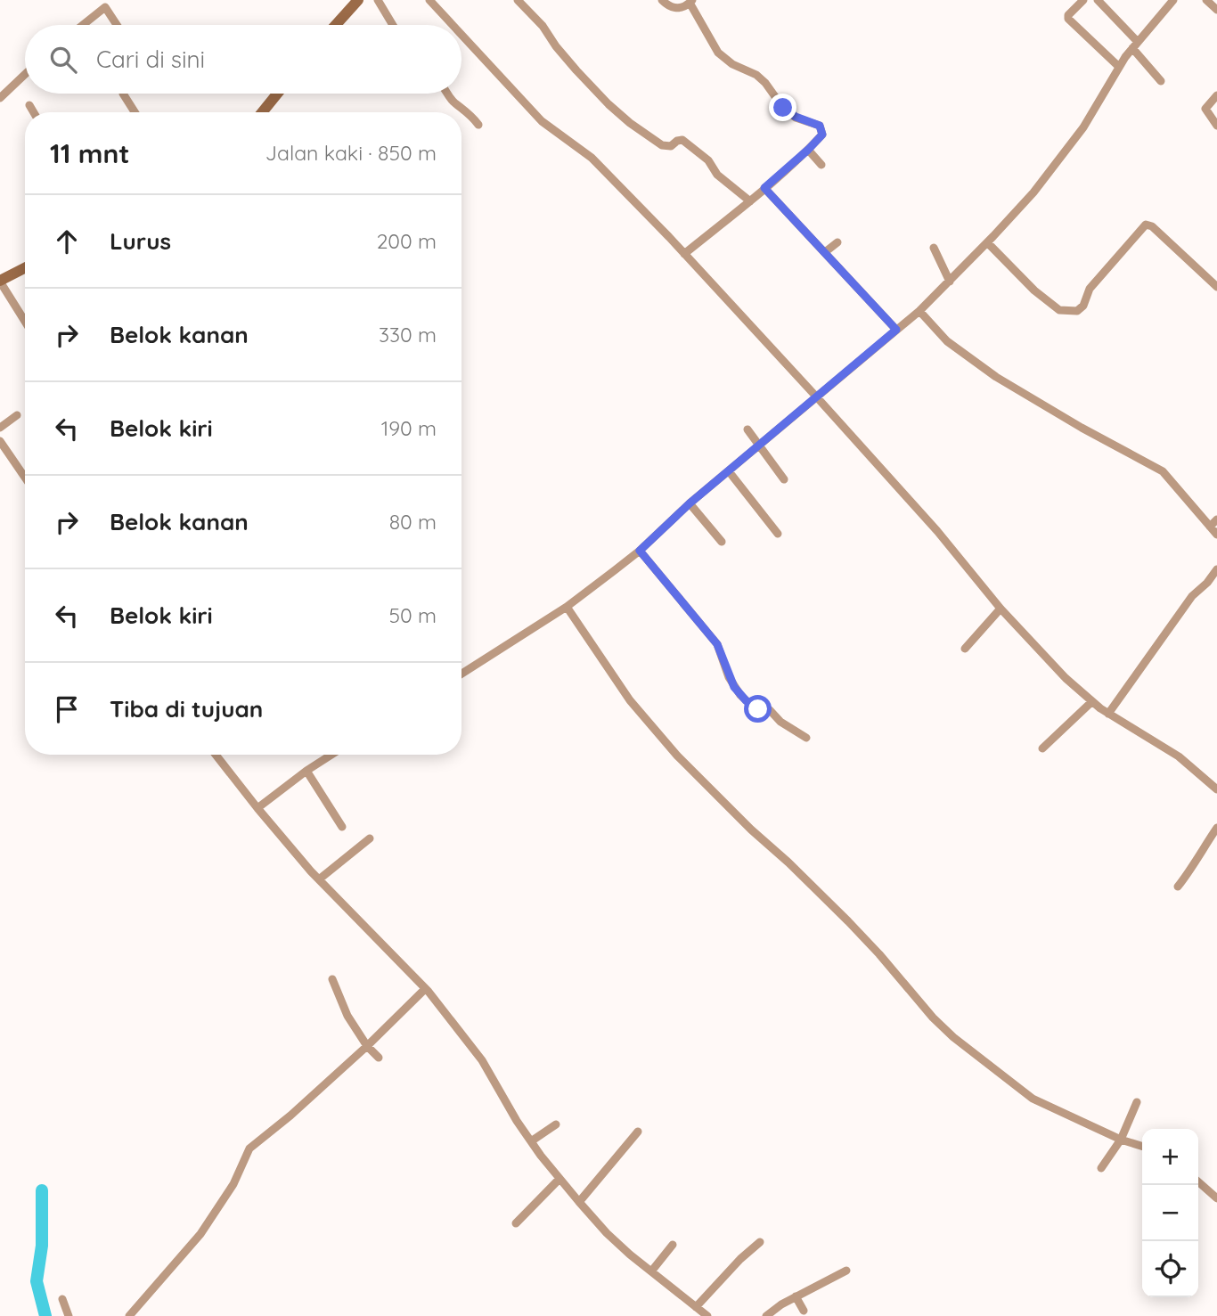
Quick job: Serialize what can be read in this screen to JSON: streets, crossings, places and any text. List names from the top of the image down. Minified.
{"page":{"search":"Cari di sini","heading":["11 mnt","Jalan kaki · 850 m"],"list":[["Lurus","200 m"],["Belok kanan","330 m"],["Belok kiri","190 m"],["Belok kanan","80 m"],["Belok kiri","50 m"],"Tiba di tujuan"],"map_buttons":["+","−"]}}
